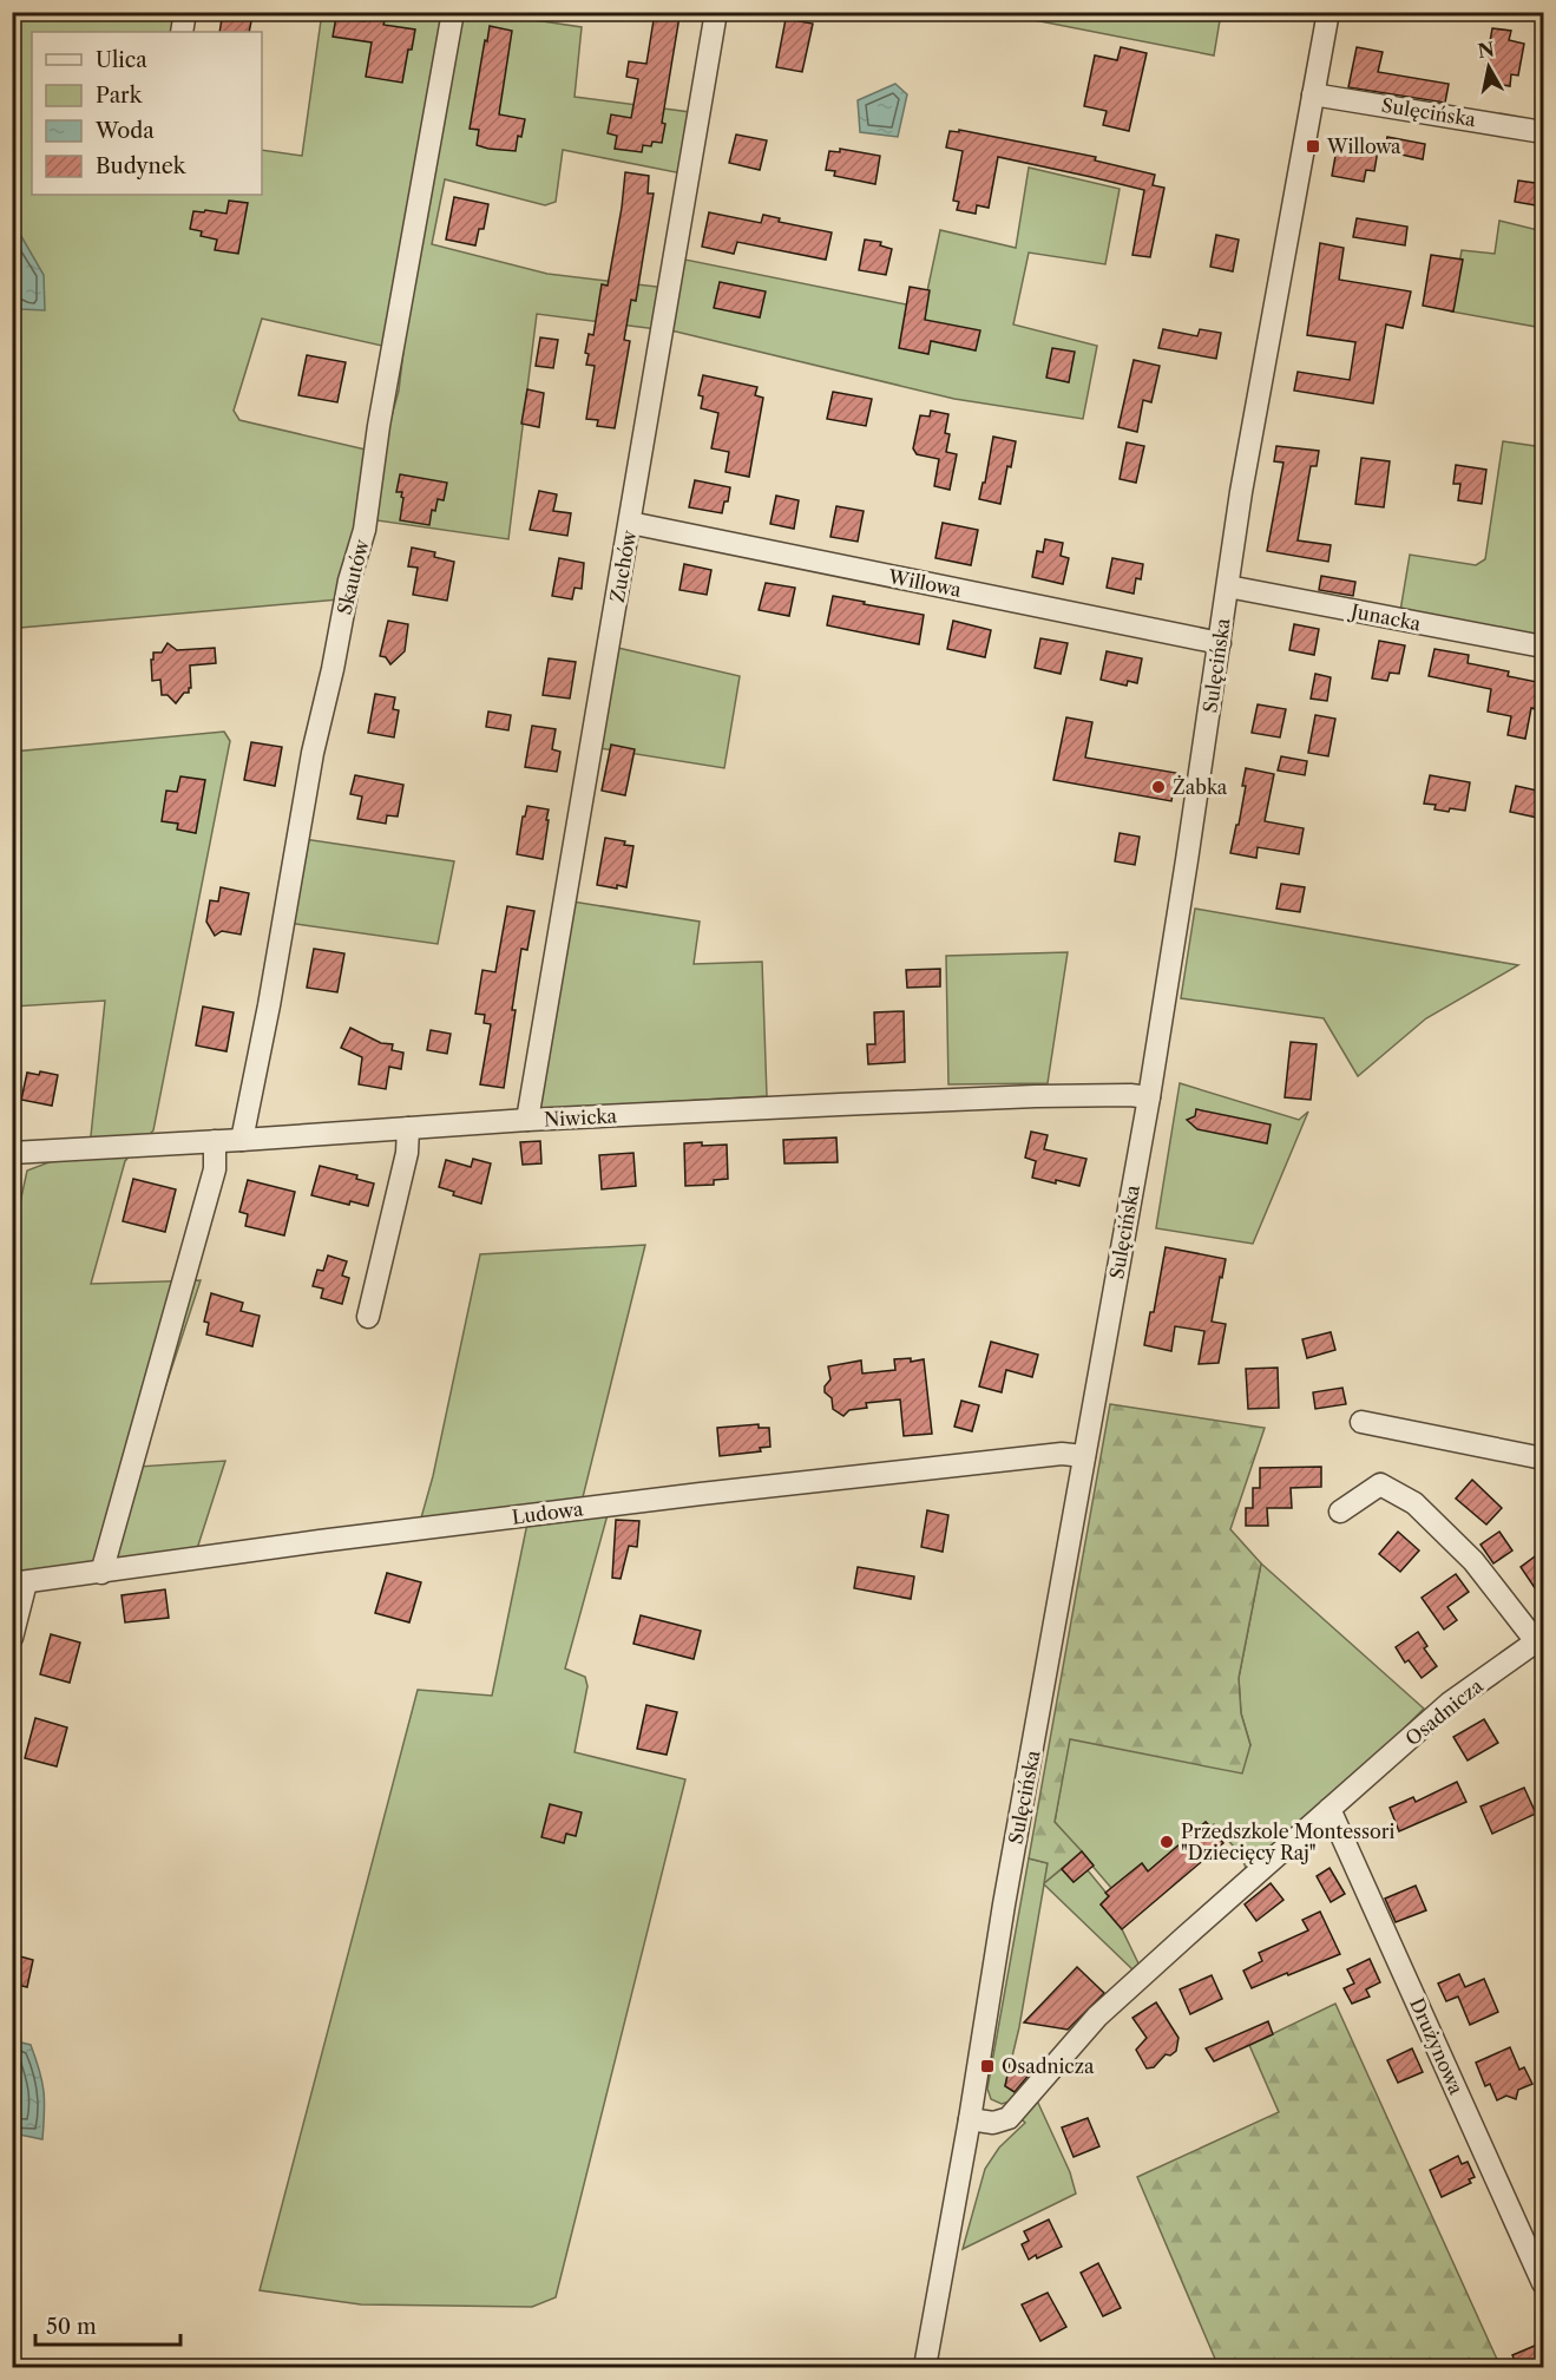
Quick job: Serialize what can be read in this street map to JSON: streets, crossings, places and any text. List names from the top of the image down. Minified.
{"streets":{"street":["Sulęcińska","Zuchów","Skautów","Willowa","Junacka","Niwicka","Ludowa","Osadnicza","Drużynowa"]},"crossings":[["Sulęcińska","Willowa"],["Sulęcińska","Junacka"],["Sulęcińska","Niwicka"],["Sulęcińska","Ludowa"],["Sulęcińska","Osadnicza"],["Zuchów","Willowa"],["Zuchów","Niwicka"],["Skautów","Niwicka"],["Osadnicza","Drużynowa"]],"places":{"transit":["Willowa","Osadnicza"],"other":["Żabka","Przedszkole Montessori \"Dziecięcy Raj\""]},"legend":["Ulica","Park","Woda","Budynek"],"scale_bar":"50 m","north":"top"}
